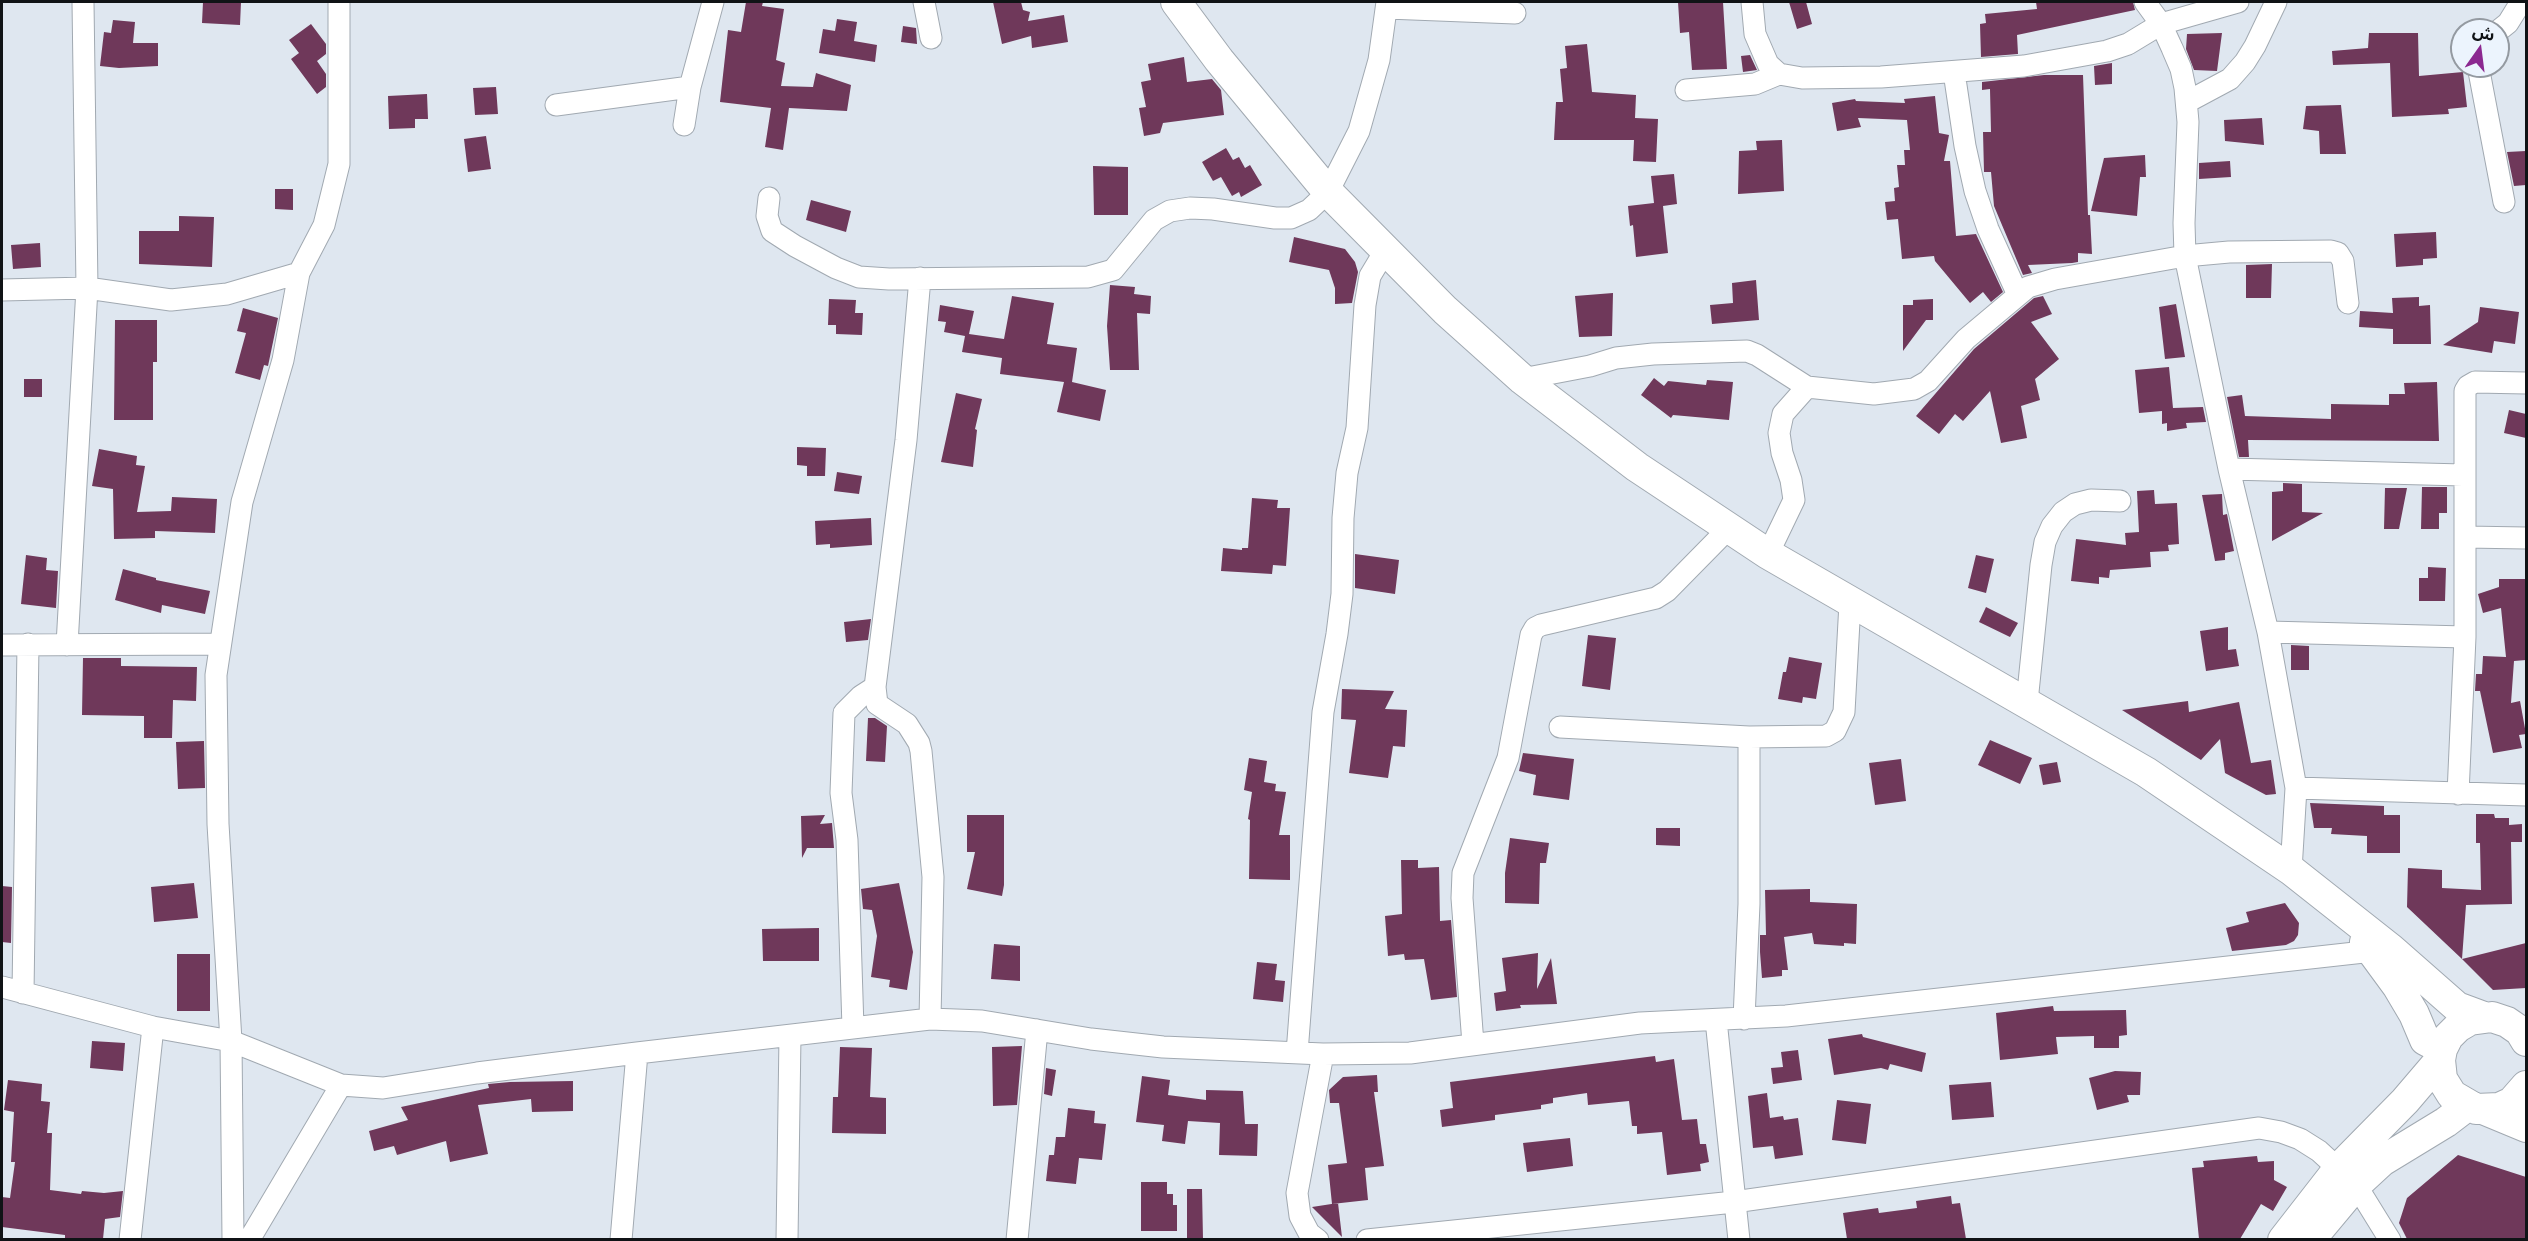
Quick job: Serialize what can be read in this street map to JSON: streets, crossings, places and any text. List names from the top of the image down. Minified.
{"north":"top"}
